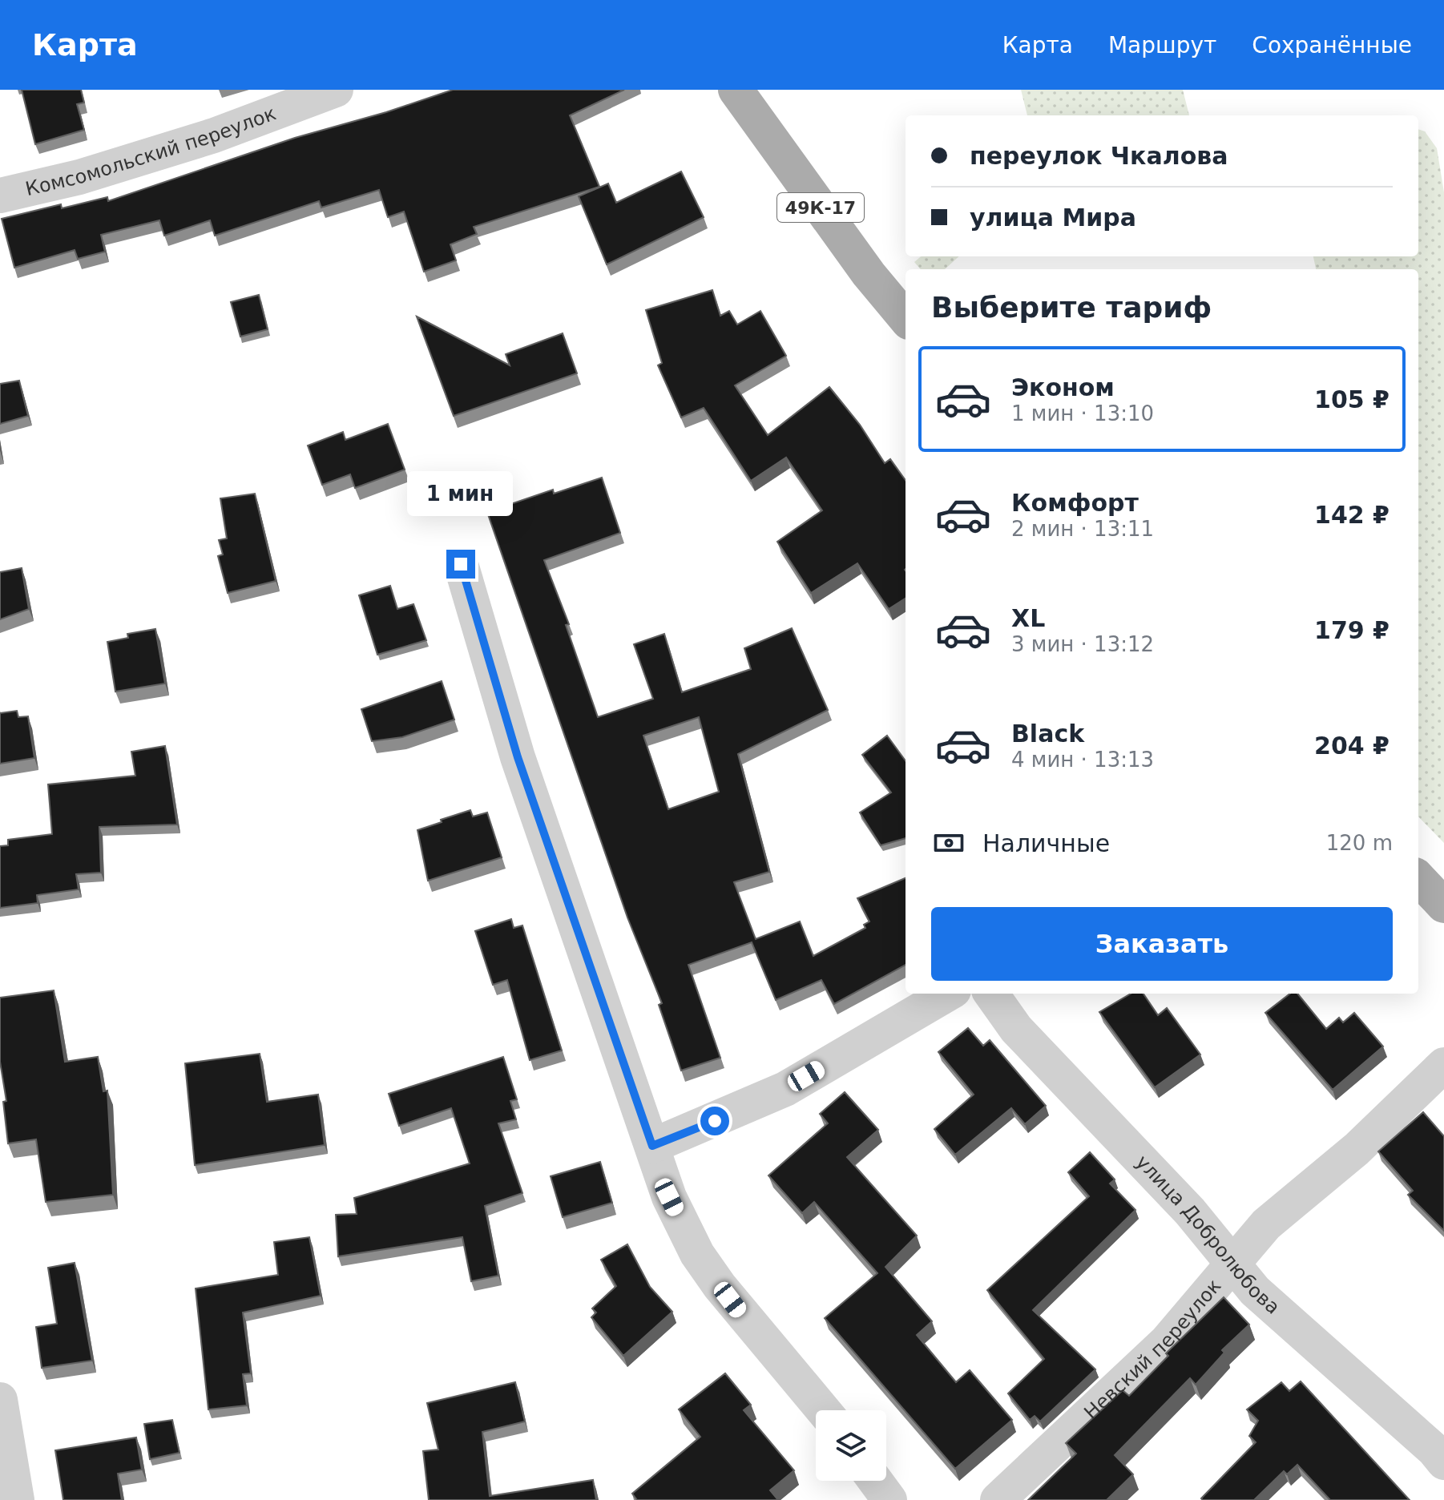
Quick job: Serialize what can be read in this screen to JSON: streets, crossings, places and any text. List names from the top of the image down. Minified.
{"streets":{"main road":["49К-17"],"street":["Комсомольский переулок","улица Добролюбова","Невский переулок"]},"crossings":[["улица Добролюбова","Невский переулок"]],"page":{"header":"Карта","nav":["Карта","Маршрут","Сохранённые"],"banner":["переулок Чкалова","улица Мира"],"heading":"Выберите тариф","list":[{"name":"Эконом","note":"1 мин · 13:10","value":"105 ₽"},{"name":"Комфорт","note":"2 мин · 13:11","value":"142 ₽"},{"name":"XL","note":"3 мин · 13:12","value":"179 ₽"},{"name":"Black","note":"4 мин · 13:13","value":"204 ₽"}],"bubble":"1 мин","pay":["Наличные","120 m"],"buttons":"Заказать"}}
